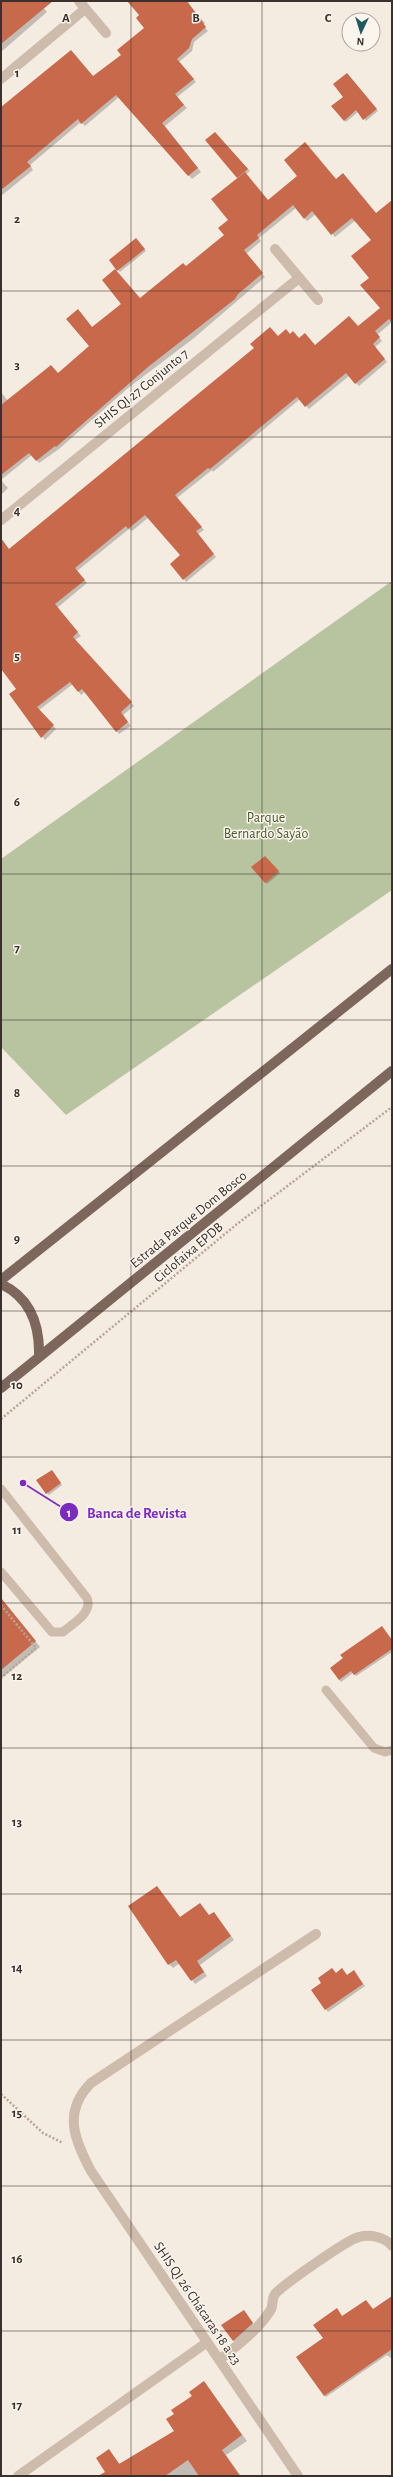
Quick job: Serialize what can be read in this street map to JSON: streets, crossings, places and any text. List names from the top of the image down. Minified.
{"streets":{"main road":["Estrada Parque Dom Bosco"],"street":["SHIS QI 27 Conjunto 7","SHIS QI 26 Chácaras 18 a 23"],"path":["Ciclofaixa EPDB"]},"parks":["Parque Bernardo Sayão"],"places":["Banca de Revista"],"north":"bottom","grid":{"columns":["A","B","C"],"rows":["1","2","3","4","5","6","7","8","9","10","11","12","13","14","15","16","17"]}}
